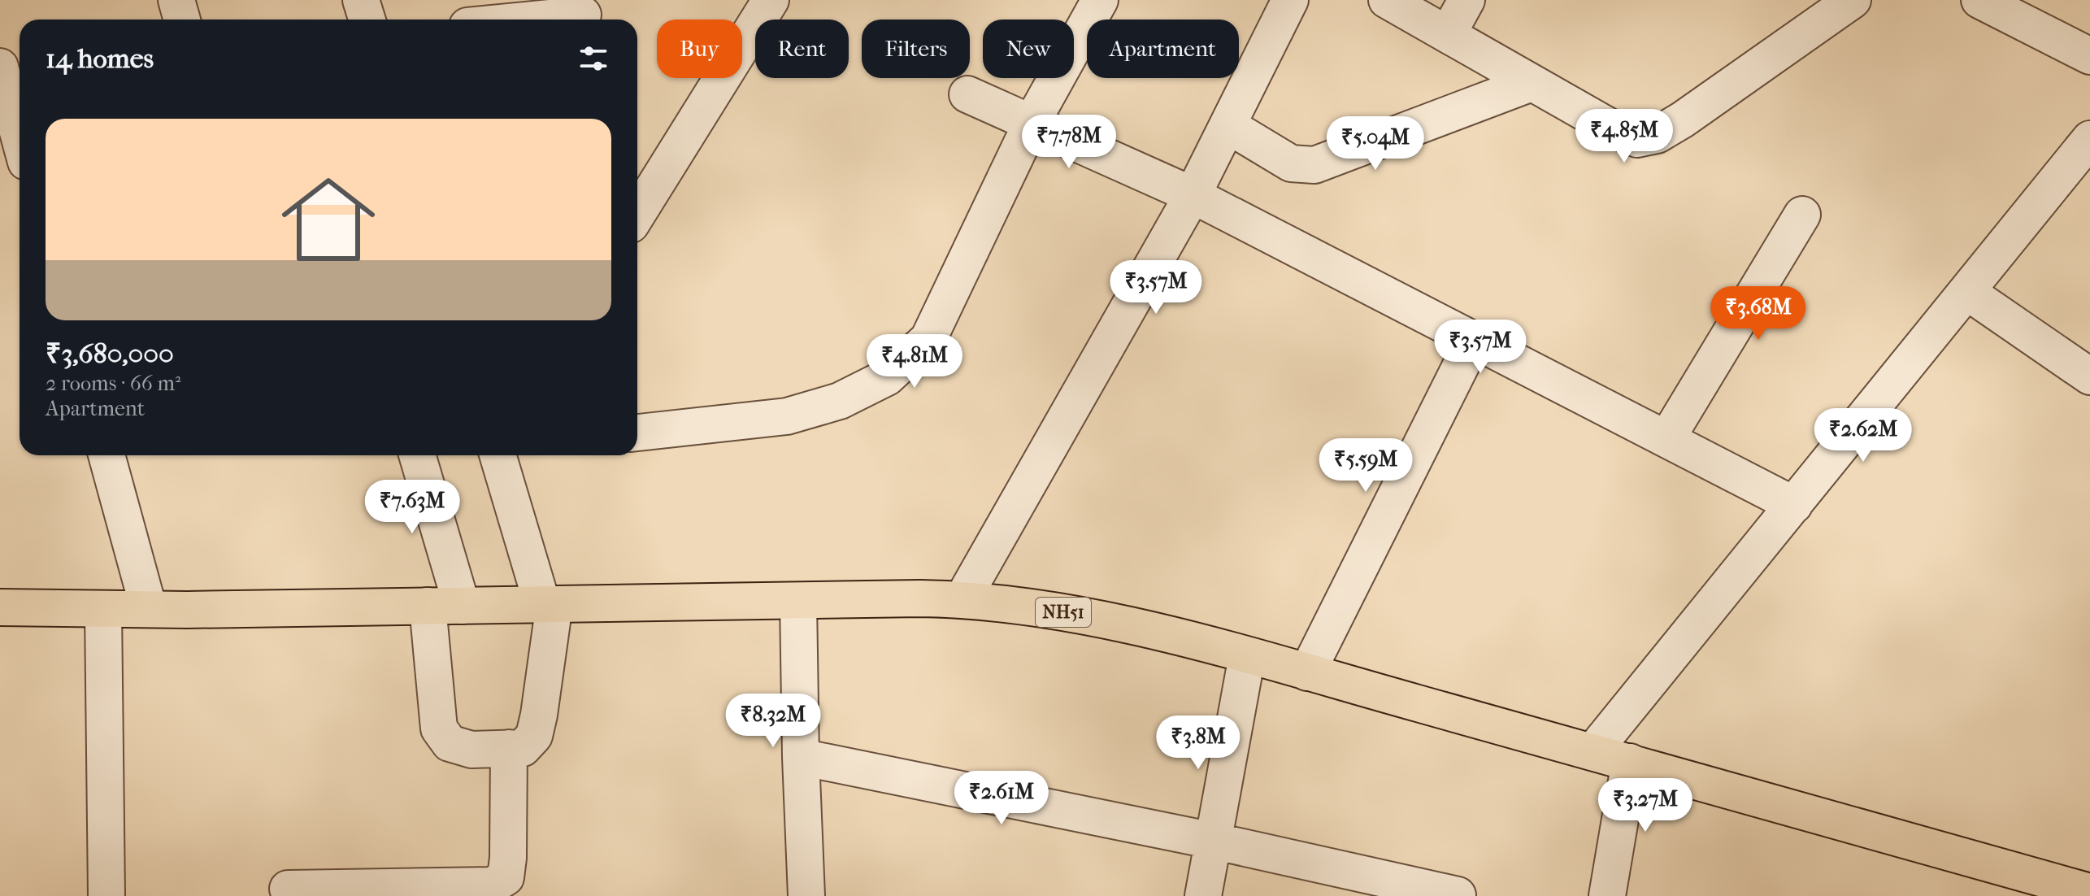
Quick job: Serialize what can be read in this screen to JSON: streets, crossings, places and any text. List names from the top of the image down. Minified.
{"streets":{"highway":["NH51"]},"page":{"chip":["Buy","Rent","Filters","New","Apartment"],"heading":"14 homes","list":[{"name":"₹3,680,000","note":"2 rooms · 66 m² · Apartment"}],"price":["₹4.85M","₹7.78M","₹5.04M","₹3.57M","₹3.68M","₹3.57M","₹4.81M","₹2.62M","₹5.59M","₹7.63M","₹8.32M","₹3.8M","₹2.61M","₹3.27M"]}}
